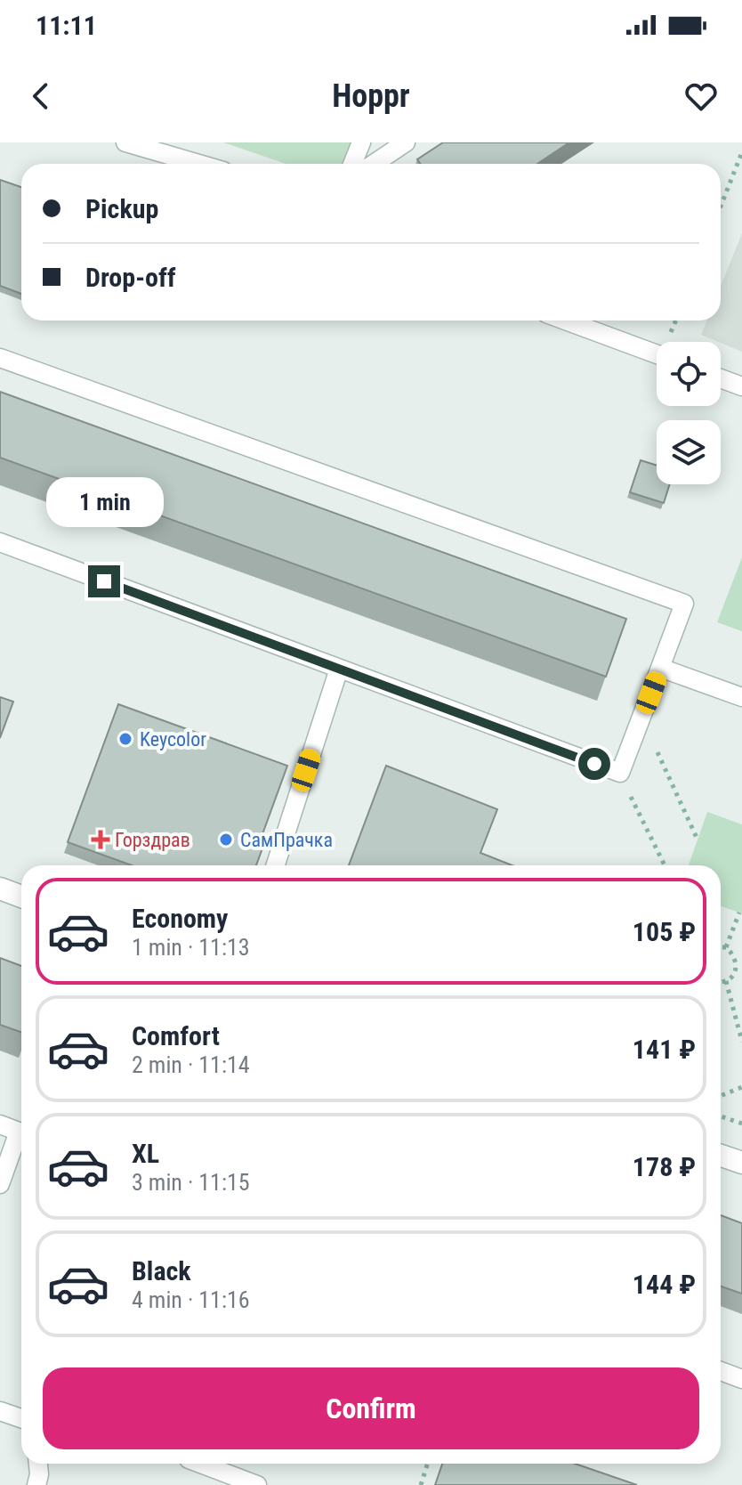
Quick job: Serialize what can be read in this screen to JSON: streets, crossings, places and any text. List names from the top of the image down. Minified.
{"places":{"other":["Keycolor","СамПрачка"],"health":["Горздрав"]},"page":{"status":"11:11","header":"Hoppr","banner":["Pickup","Drop-off"],"bubble":"1 min","list":[{"name":"Economy","note":"1 min · 11:13","value":"105 ₽"},{"name":"Comfort","note":"2 min · 11:14","value":"141 ₽"},{"name":"XL","note":"3 min · 11:15","value":"178 ₽"},{"name":"Black","note":"4 min · 11:16","value":"144 ₽"}],"buttons":"Confirm"}}
